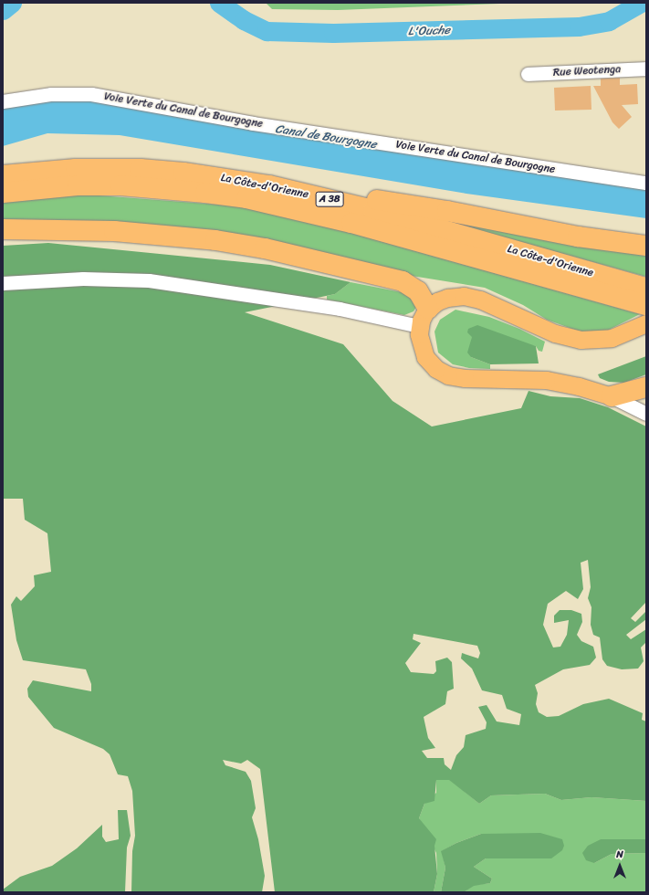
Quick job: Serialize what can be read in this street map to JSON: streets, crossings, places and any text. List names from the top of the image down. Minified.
{"streets":{"highway":["La Côte-d'Orienne","A 38"],"street":["Rue Weotenga","Voie Verte du Canal de Bourgogne"]},"water":["L'Ouche","Canal de Bourgogne"],"north":"top"}
